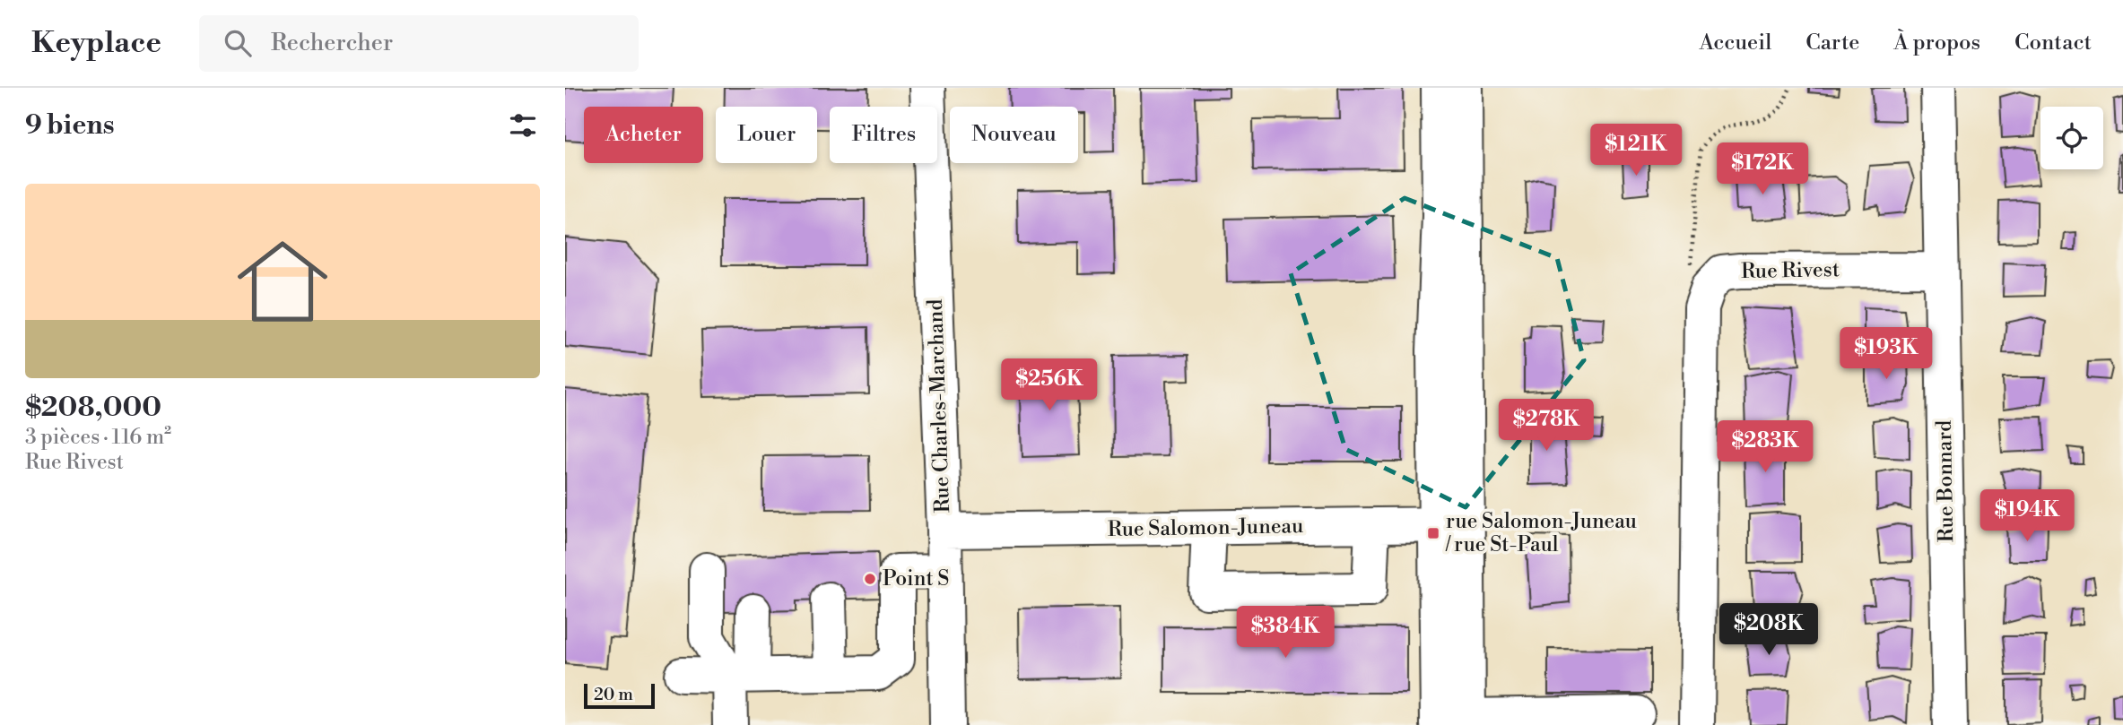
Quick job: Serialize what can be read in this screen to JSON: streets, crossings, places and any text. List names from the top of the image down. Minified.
{"streets":{"street":["Rue Rivest","Rue Charles-Marchand","Rue Bonnard","Rue Salomon-Juneau"]},"crossings":[["Rue Rivest","Rue Bonnard"],["Rue Charles-Marchand","Rue Salomon-Juneau"]],"places":{"transit":["rue Salomon-Juneau / rue St-Paul"],"other":["Point S"]},"scale_bar":"20 m","page":{"header":"Keyplace","search":"Rechercher","nav":["Accueil","Carte","À propos","Contact"],"heading":"9 biens","chip":["Acheter","Louer","Filtres","Nouveau"],"price":["$121K","$172K","$193K","$256K","$278K","$283K","$194K","$208K","$384K"],"list":[{"name":"$208,000","note":"3 pièces · 116 m² · Rue Rivest"}],"scale":"20 m"}}
